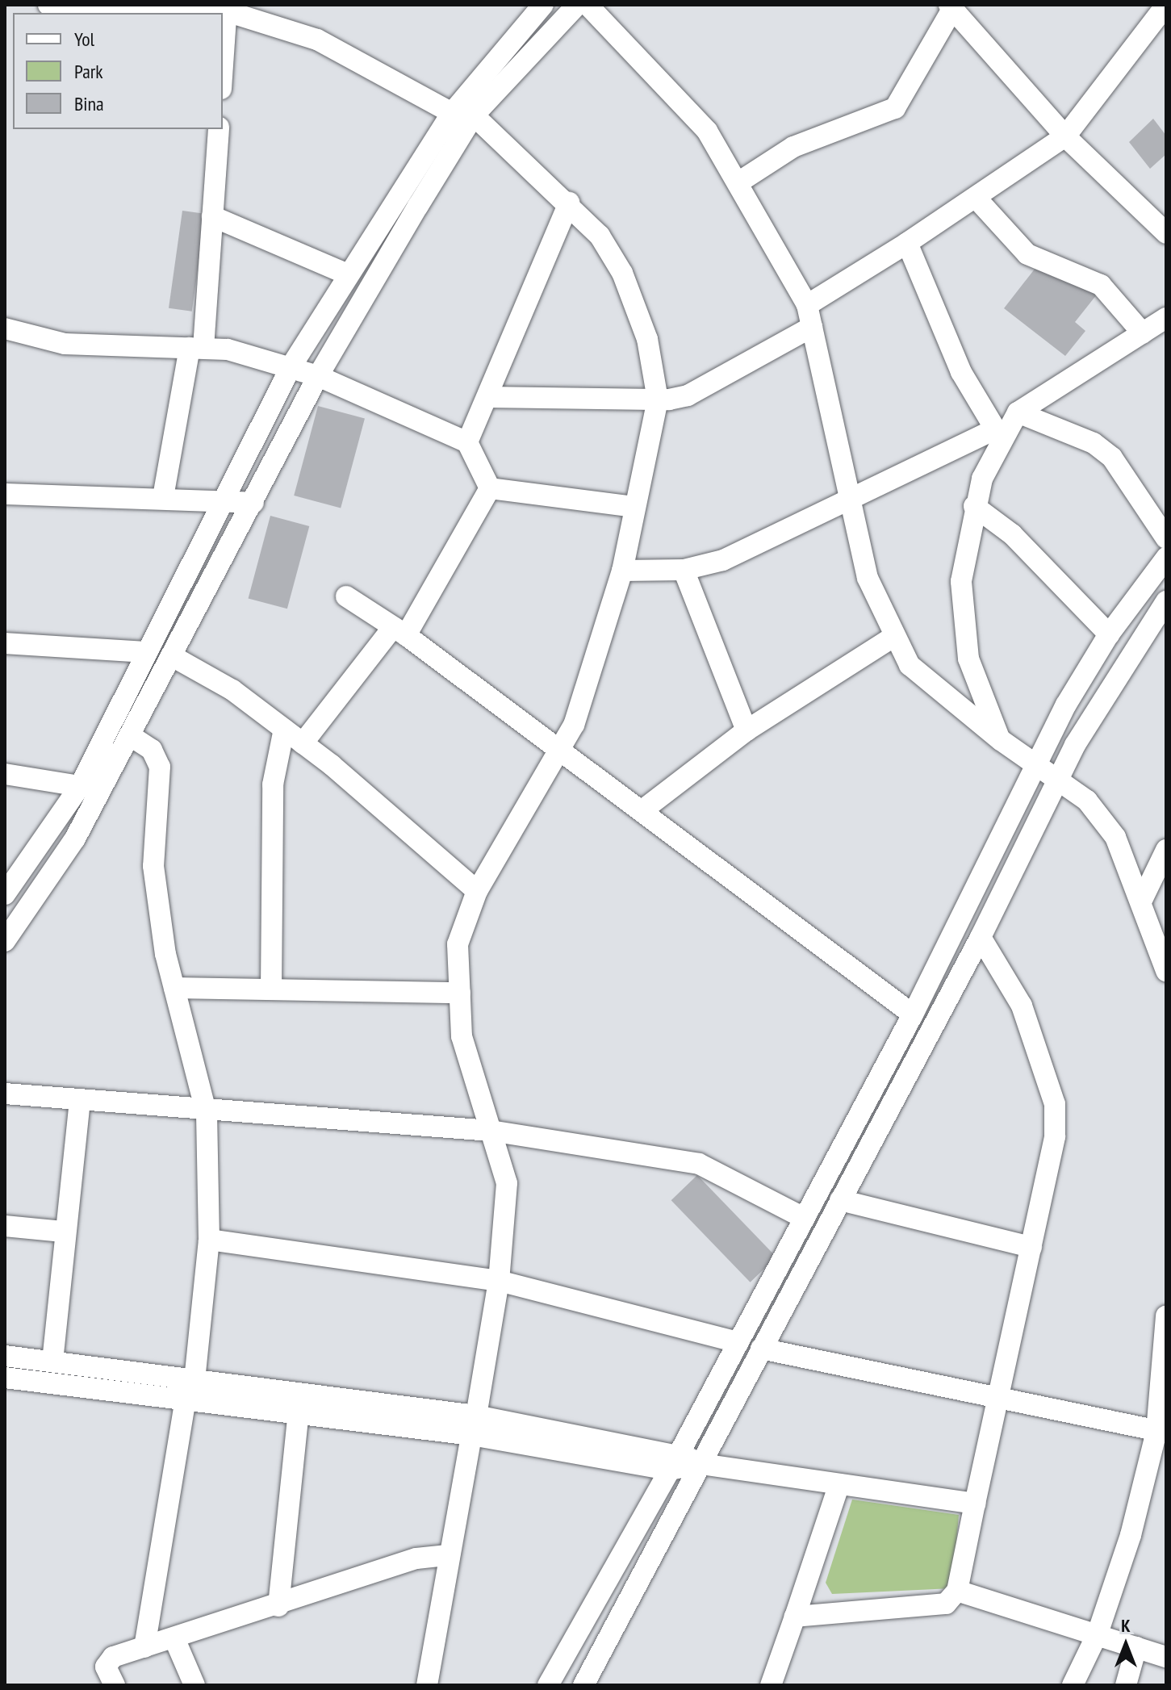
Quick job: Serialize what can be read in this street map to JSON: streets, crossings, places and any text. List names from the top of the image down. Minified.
{"legend":["Yol","Park","Bina"],"north":"top"}
